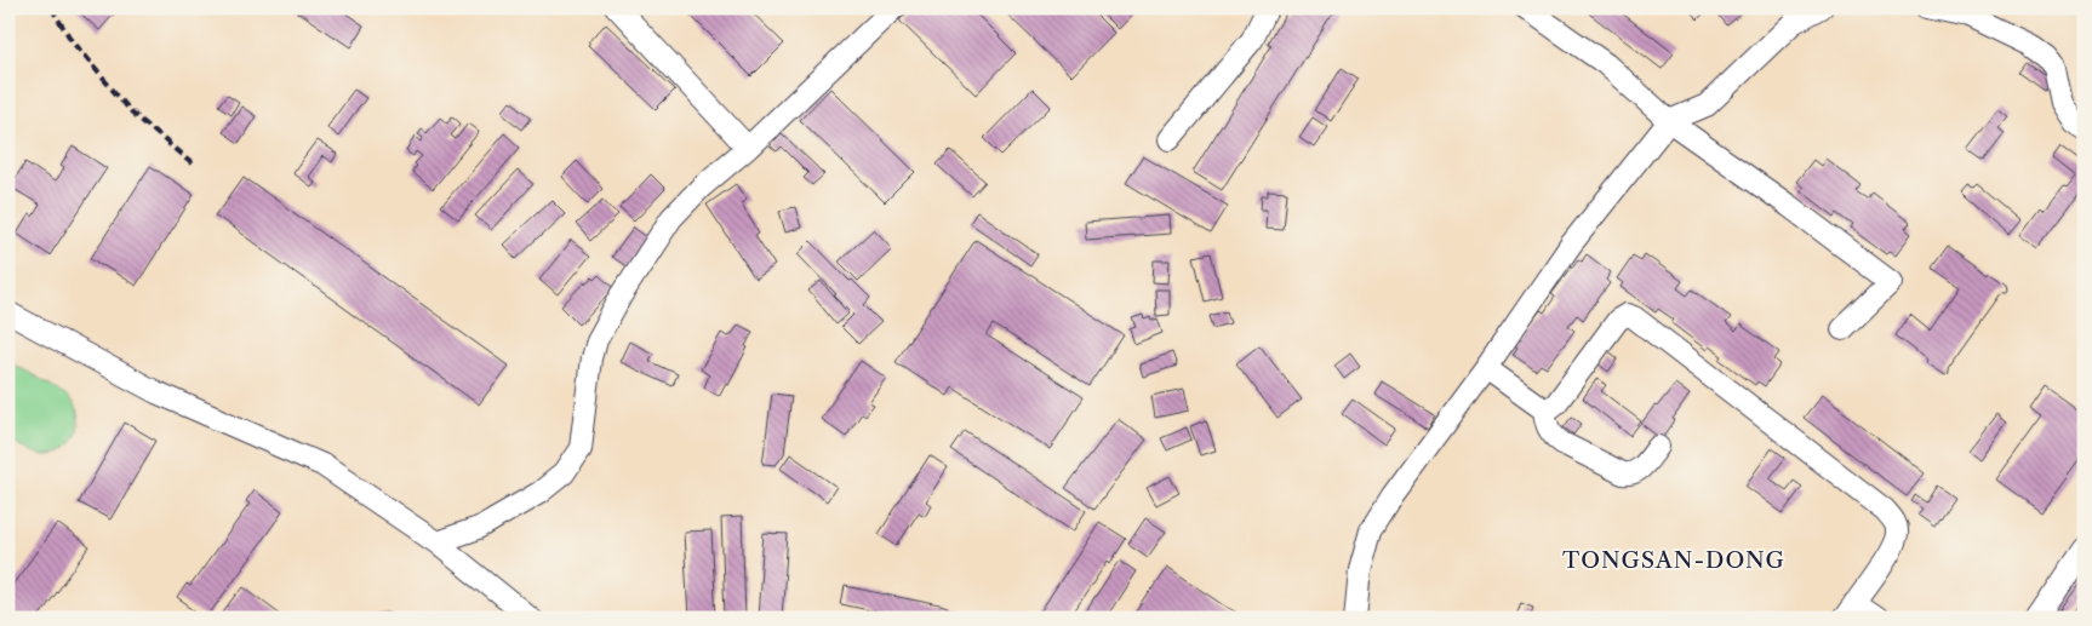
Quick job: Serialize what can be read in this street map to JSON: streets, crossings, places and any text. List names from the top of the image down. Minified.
{"districts":["TONGSAN-DONG"]}
